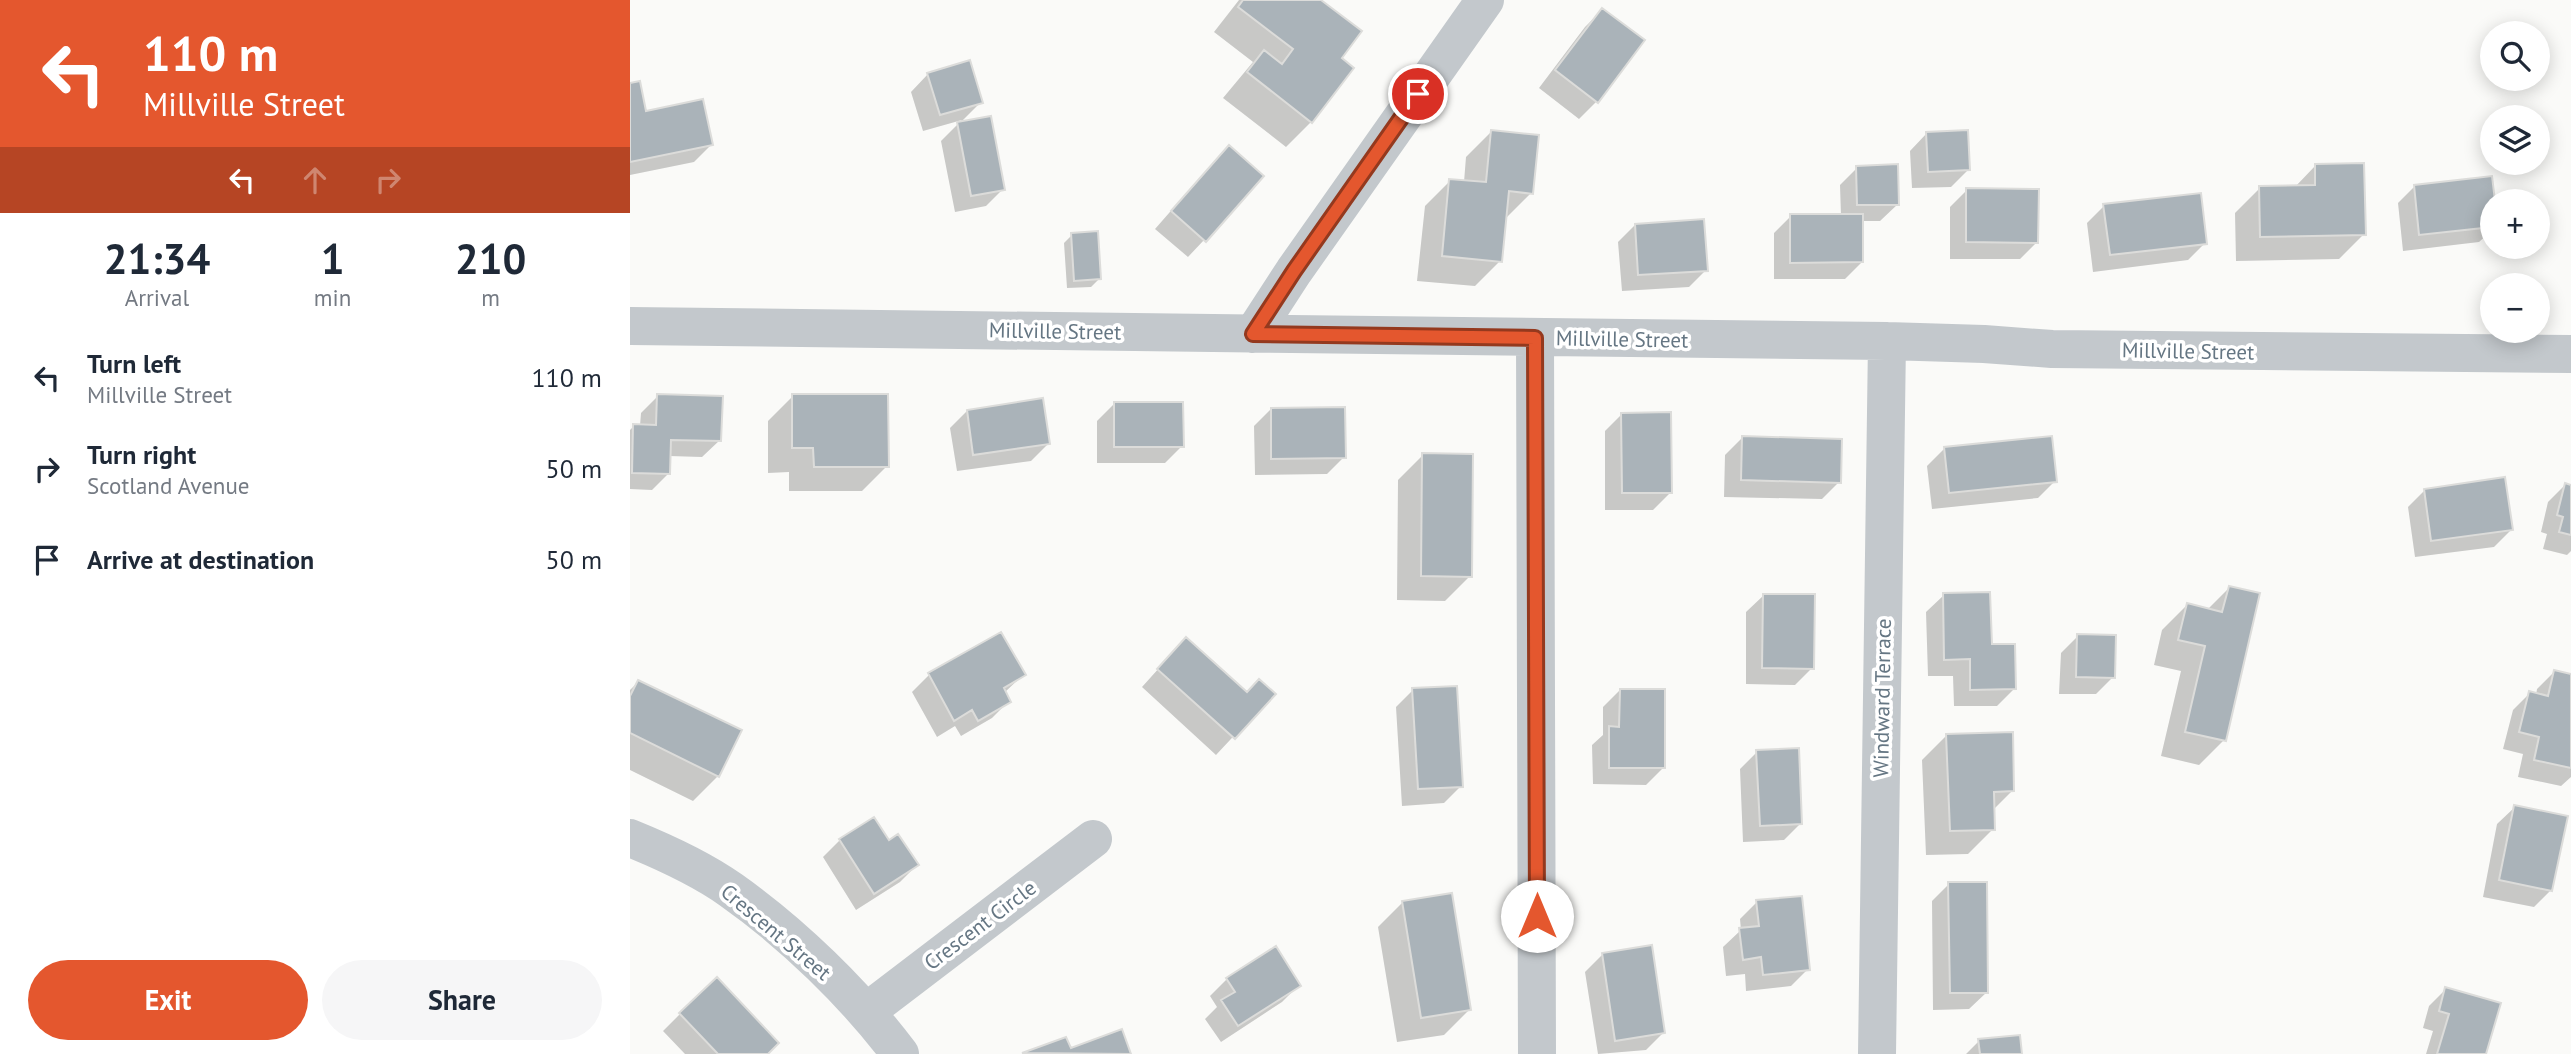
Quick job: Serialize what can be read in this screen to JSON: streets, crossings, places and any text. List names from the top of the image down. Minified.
{"streets":{"street":["Millville Street","Windward Terrace","Crescent Circle","Crescent Street"]},"crossings":[["Millville Street","Windward Terrace"],["Crescent Circle","Crescent Street"]],"page":{"turn":["110 m","Millville Street"],"map_buttons":["+","−"],"eta":["21:34","Arrival","1","min","210","m"],"list":[{"name":"Turn left","note":"Millville Street","value":"110 m"},{"name":"Turn right","note":"Scotland Avenue","value":"50 m"},{"name":"Arrive at destination","value":"50 m"}],"buttons":["Exit","Share"]}}
